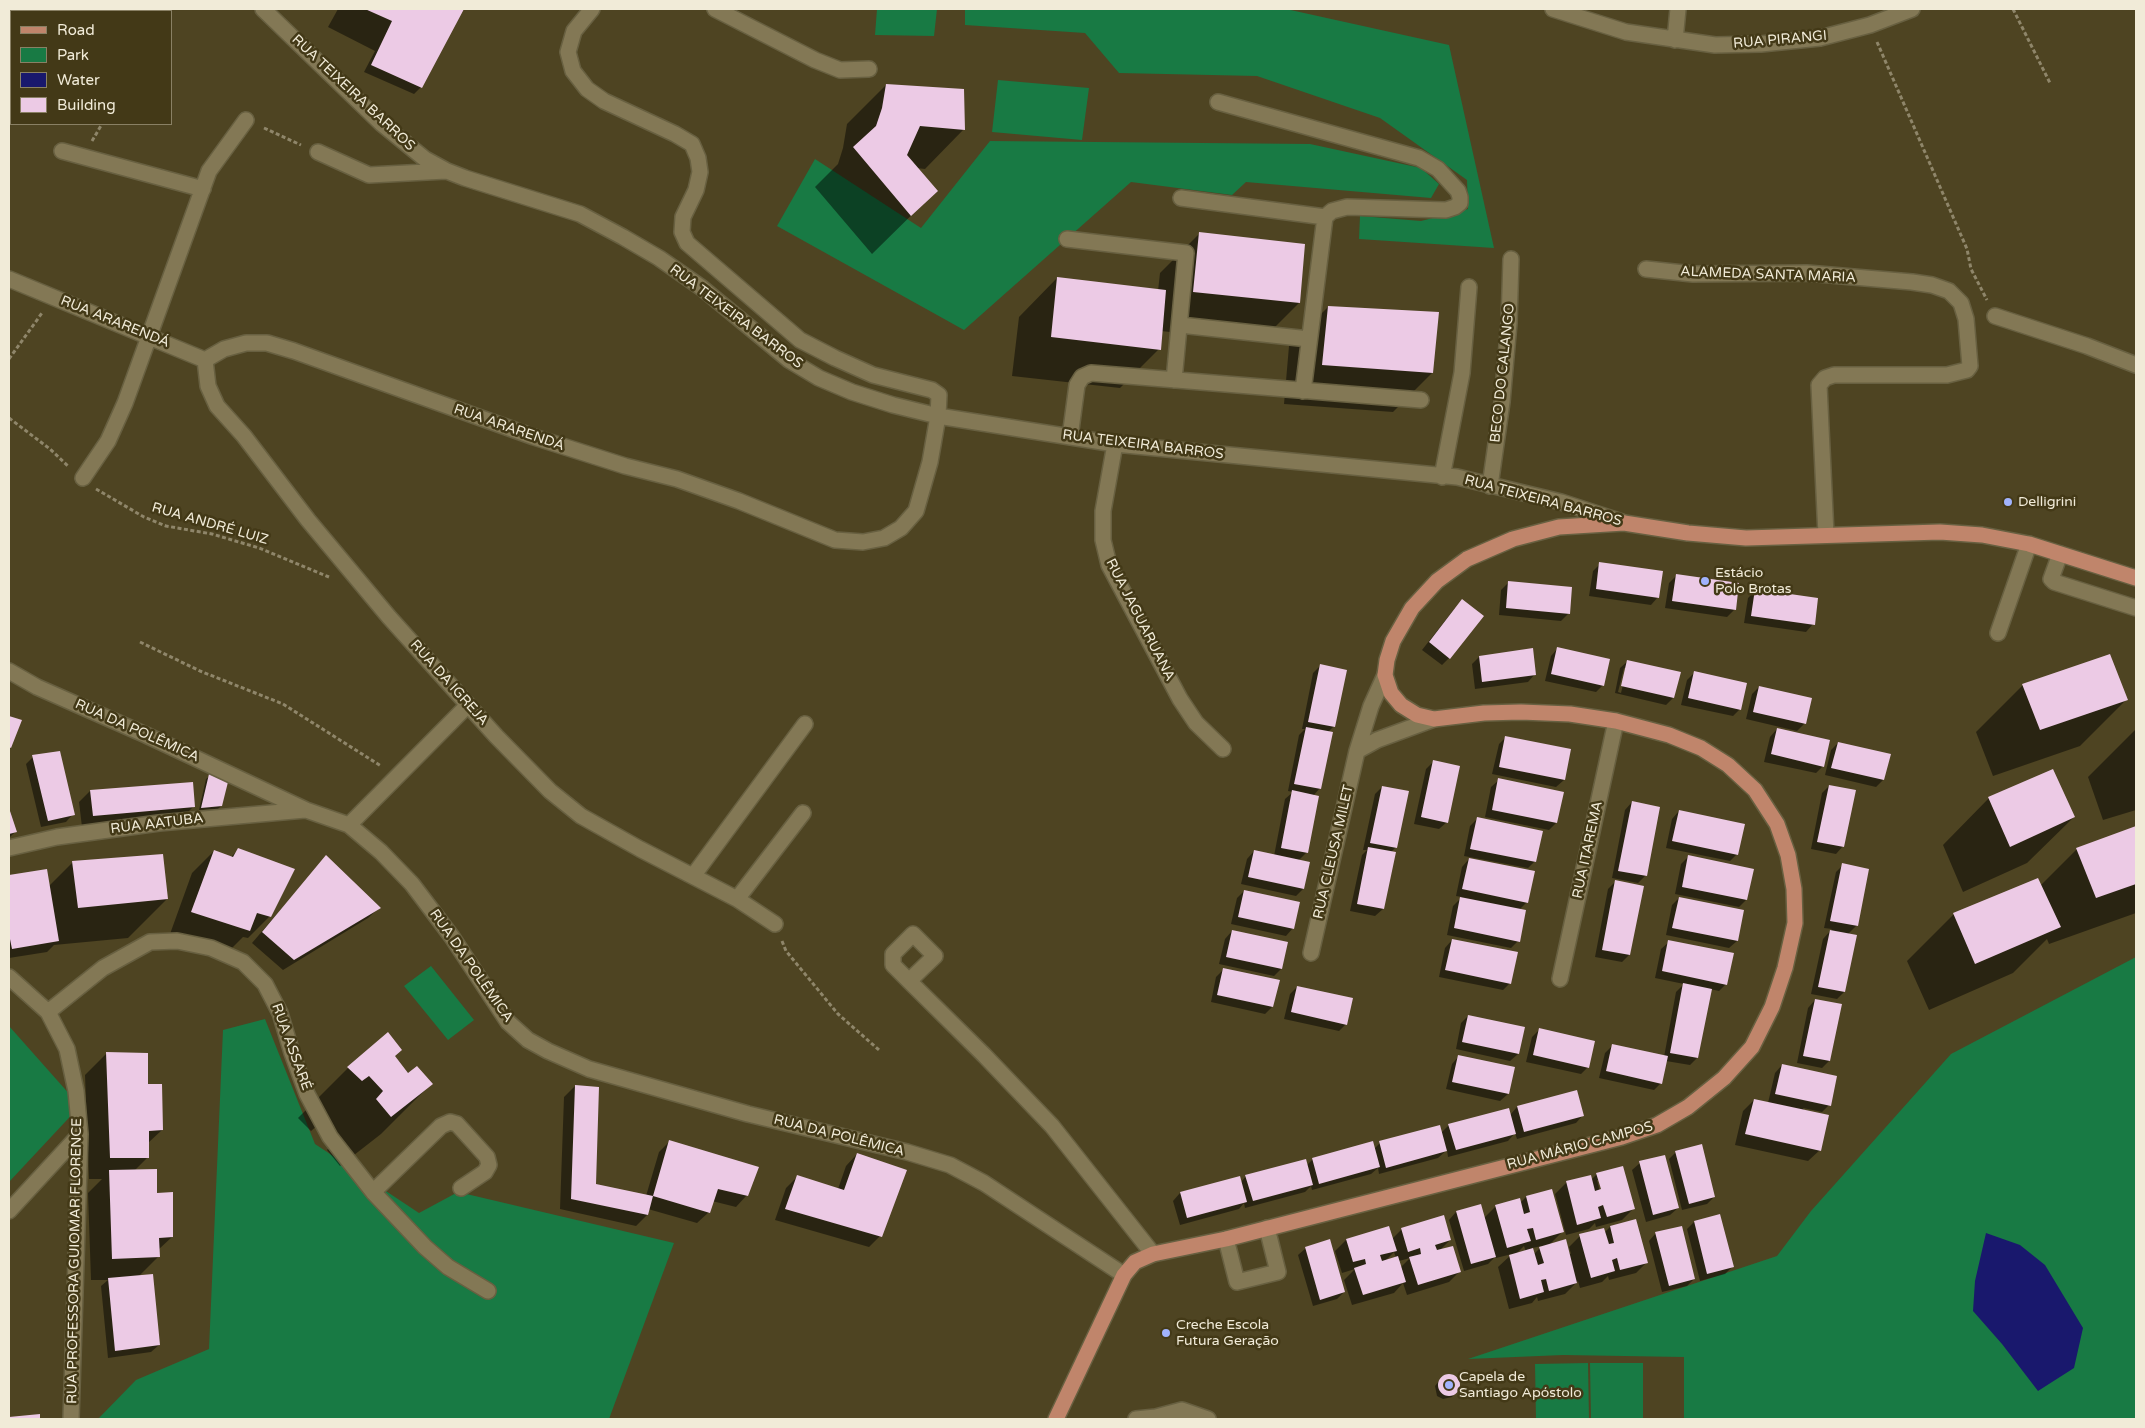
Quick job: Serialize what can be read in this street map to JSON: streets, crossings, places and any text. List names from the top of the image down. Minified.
{"streets":{"main road":["RUA TEIXEIRA BARROS","RUA CLEUSA MILET","RUA MÁRIO CAMPOS"],"street":["RUA PIRANGI","ALAMEDA SANTA MARIA","RUA ARARENDÁ","BECO DO CALANGO","RUA JAGUARUANA","RUA DA IGREJA","RUA DA POLÊMICA","RUA AATUBA","RUA ITAREMA","RUA ASSARÉ","RUA PROFESSORA GUIOMAR FLORENCE"],"path":["RUA ANDRÉ LUIZ"]},"crossings":[["RUA TEIXEIRA BARROS","ALAMEDA SANTA MARIA"],["RUA TEIXEIRA BARROS","RUA ARARENDÁ"],["RUA TEIXEIRA BARROS","BECO DO CALANGO"],["RUA TEIXEIRA BARROS","RUA JAGUARUANA"],["RUA TEIXEIRA BARROS","RUA CLEUSA MILET"],["RUA ARARENDÁ","RUA DA IGREJA"],["RUA DA POLÊMICA","RUA AATUBA"],["RUA DA POLÊMICA","RUA MÁRIO CAMPOS"],["RUA ITAREMA","RUA MÁRIO CAMPOS"],["RUA CLEUSA MILET","RUA MÁRIO CAMPOS"],["RUA ASSARÉ","RUA PROFESSORA GUIOMAR FLORENCE"]],"places":["Delligrini","Estácio Polo Brotas","Creche Escola Futura Geração","Capela de Santiago Apóstolo"],"legend":["Road","Park","Water","Building"]}
